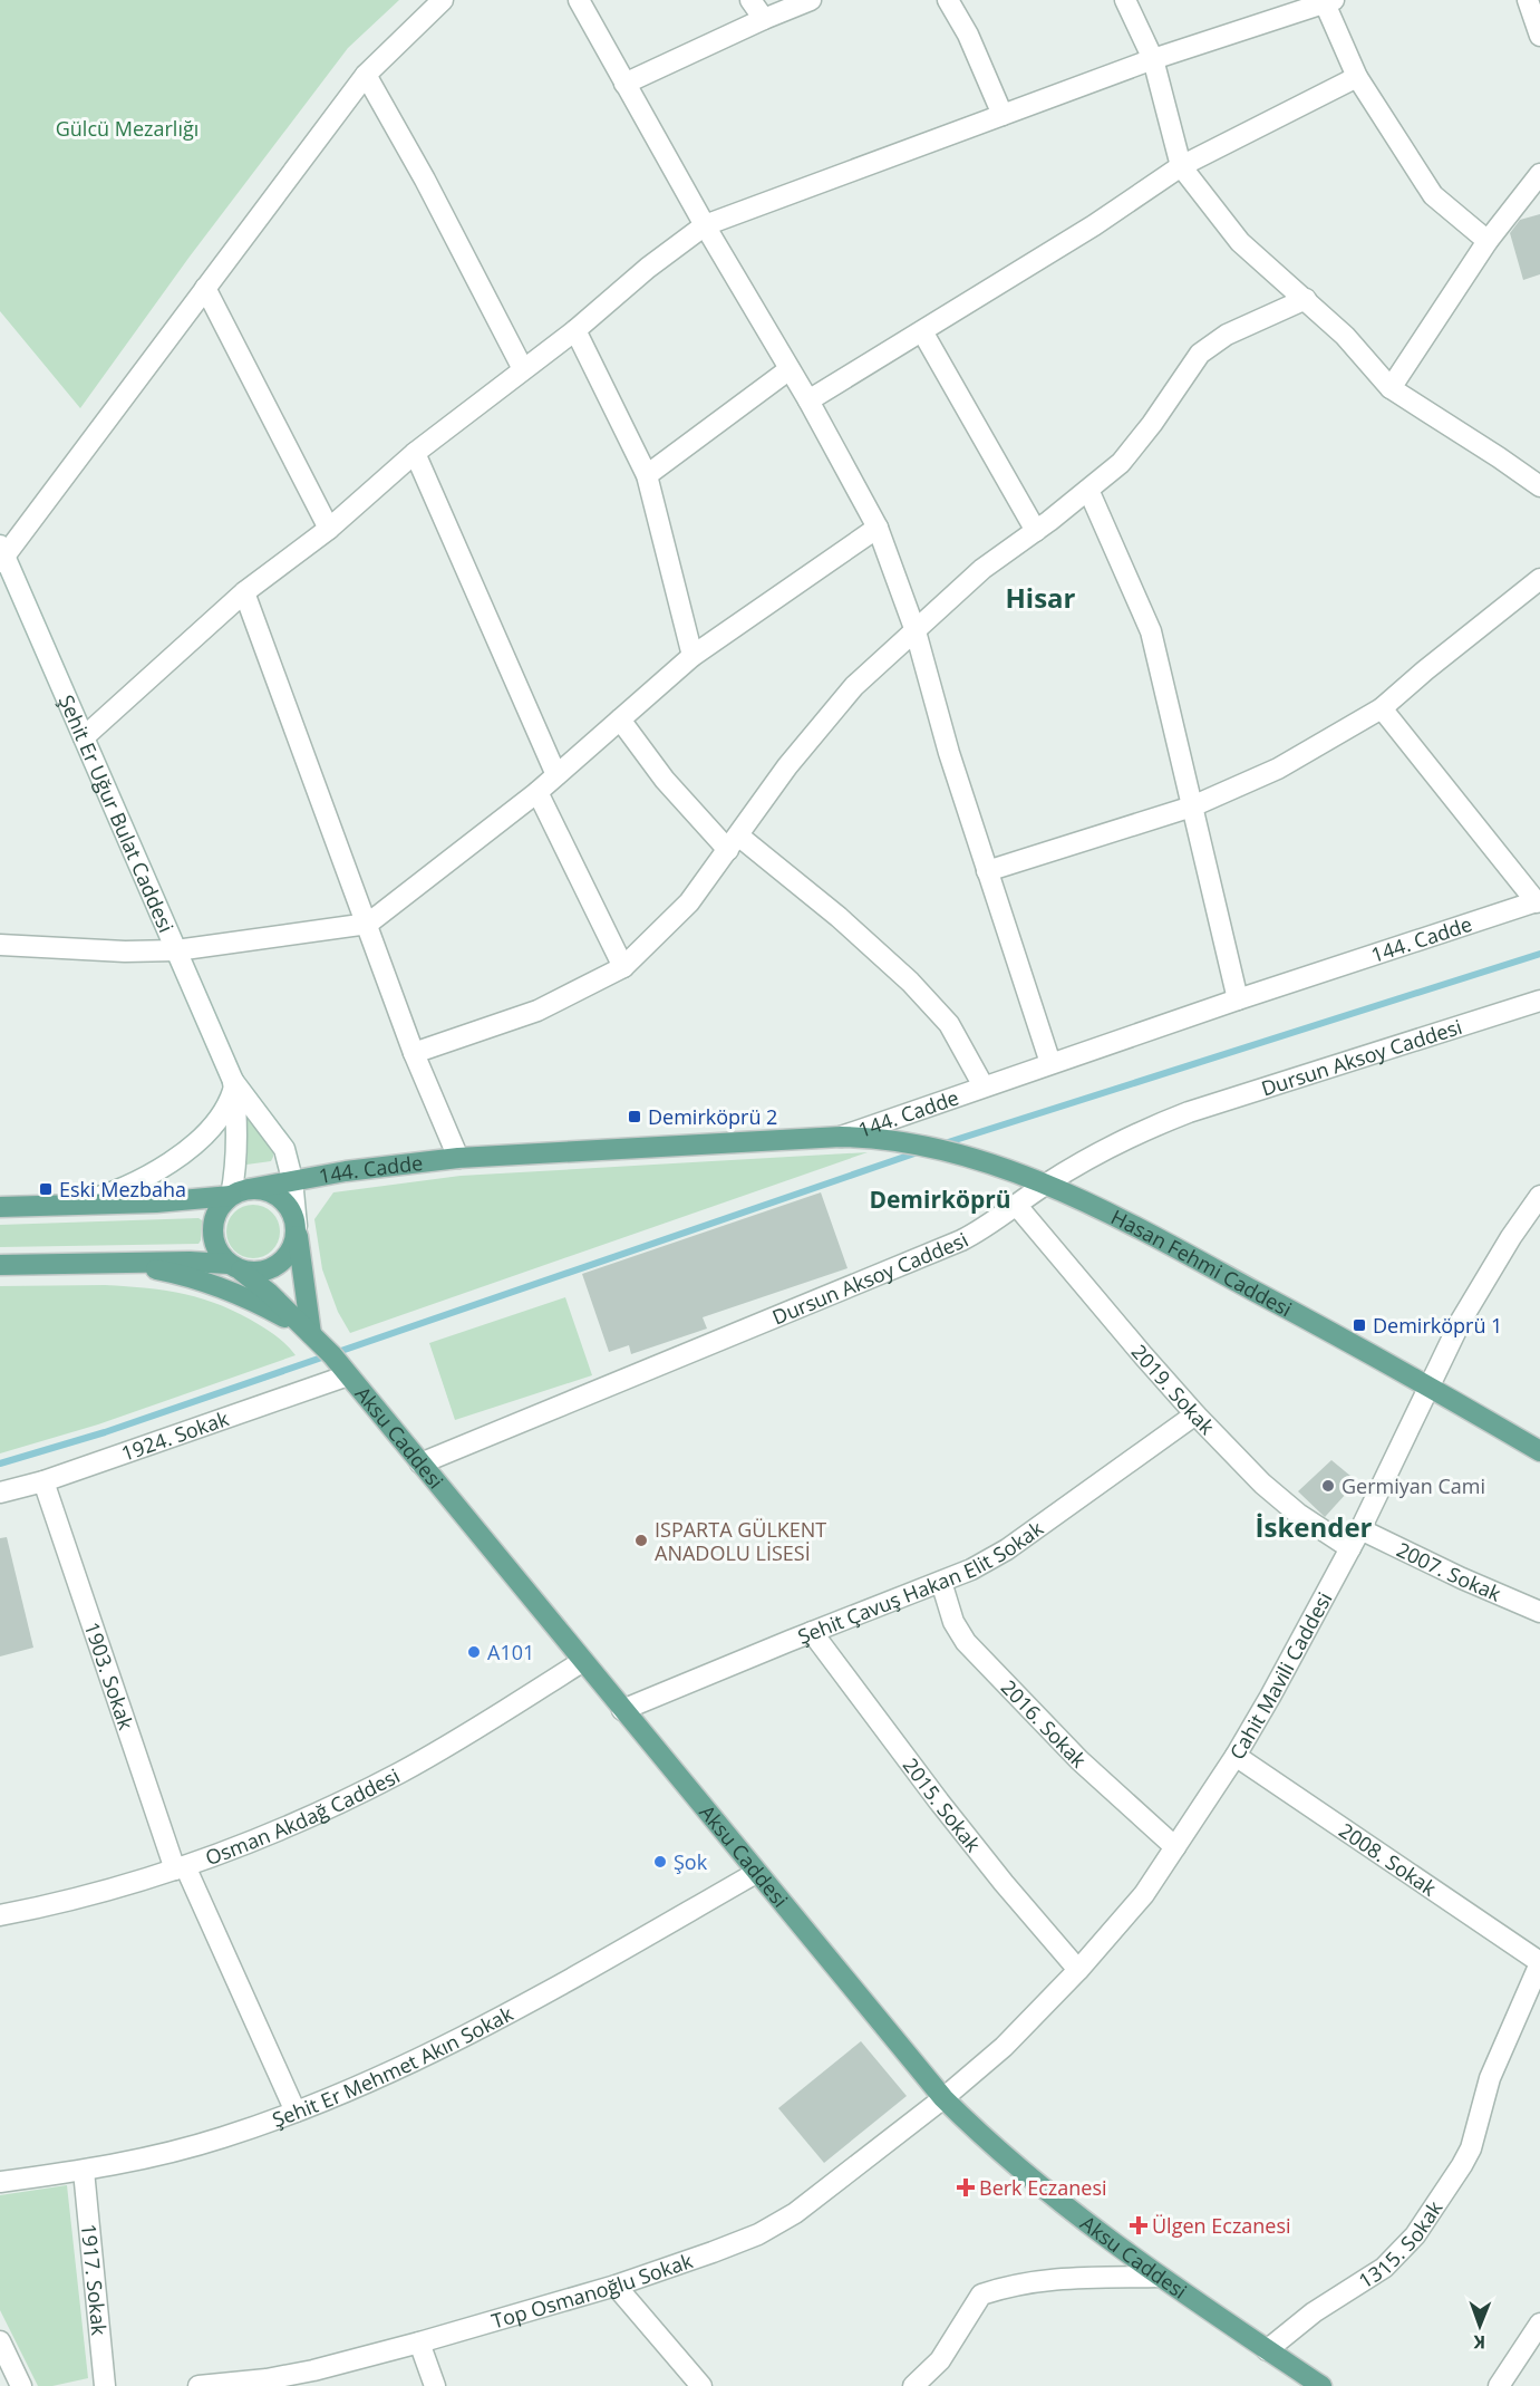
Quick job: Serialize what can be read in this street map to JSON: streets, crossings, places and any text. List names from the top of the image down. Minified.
{"streets":{"main road":["144. Cadde","Hasan Fehmi Caddesi","Aksu Caddesi"],"street":["Şehit Er Uğur Bulat Caddesi","Dursun Aksoy Caddesi","2019. Sokak","1924. Sokak","2007. Sokak","Şehit Çavuş Hakan Elit Sokak","Cahit Mavili Caddesi","1903. Sokak","2016. Sokak","2015. Sokak","Osman Akdağ Caddesi","2008. Sokak","Şehit Er Mehmet Akın Sokak","1315. Sokak","1917. Sokak","Top Osmanoğlu Sokak"]},"crossings":[["Şehit Er Uğur Bulat Caddesi","144. Cadde"],["Şehit Er Uğur Bulat Caddesi","Aksu Caddesi"],["144. Cadde","Hasan Fehmi Caddesi"],["144. Cadde","Aksu Caddesi"],["Dursun Aksoy Caddesi","Hasan Fehmi Caddesi"],["Dursun Aksoy Caddesi","2019. Sokak"],["Dursun Aksoy Caddesi","Aksu Caddesi"],["Hasan Fehmi Caddesi","Cahit Mavili Caddesi"],["2019. Sokak","Şehit Çavuş Hakan Elit Sokak"],["2019. Sokak","Cahit Mavili Caddesi"],["1924. Sokak","Aksu Caddesi"],["1924. Sokak","1903. Sokak"],["Aksu Caddesi","Şehit Çavuş Hakan Elit Sokak"],["Aksu Caddesi","Cahit Mavili Caddesi"],["Aksu Caddesi","Osman Akdağ Caddesi"],["Aksu Caddesi","Şehit Er Mehmet Akın Sokak"],["Aksu Caddesi","1315. Sokak"],["Aksu Caddesi","Top Osmanoğlu Sokak"],["2007. Sokak","Cahit Mavili Caddesi"],["Şehit Çavuş Hakan Elit Sokak","2016. Sokak"],["Şehit Çavuş Hakan Elit Sokak","2015. Sokak"],["Cahit Mavili Caddesi","2016. Sokak"],["Cahit Mavili Caddesi","2015. Sokak"],["Cahit Mavili Caddesi","2008. Sokak"],["Cahit Mavili Caddesi","Top Osmanoğlu Sokak"],["1903. Sokak","Osman Akdağ Caddesi"],["1903. Sokak","Şehit Er Mehmet Akın Sokak"],["2008. Sokak","1315. Sokak"],["Şehit Er Mehmet Akın Sokak","1917. Sokak"]],"districts":["Hisar","Demirköprü","İskender"],"parks":["Gülcü Mezarlığı"],"places":{"transit":["Demirköprü 2","Eski Mezbaha","Demirköprü 1"],"other":["Germiyan Cami","ISPARTA GÜLKENT ANADOLU LİSESİ","A101","Şok"],"health":["Berk Eczanesi","Ülgen Eczanesi"]},"north":"bottom"}
